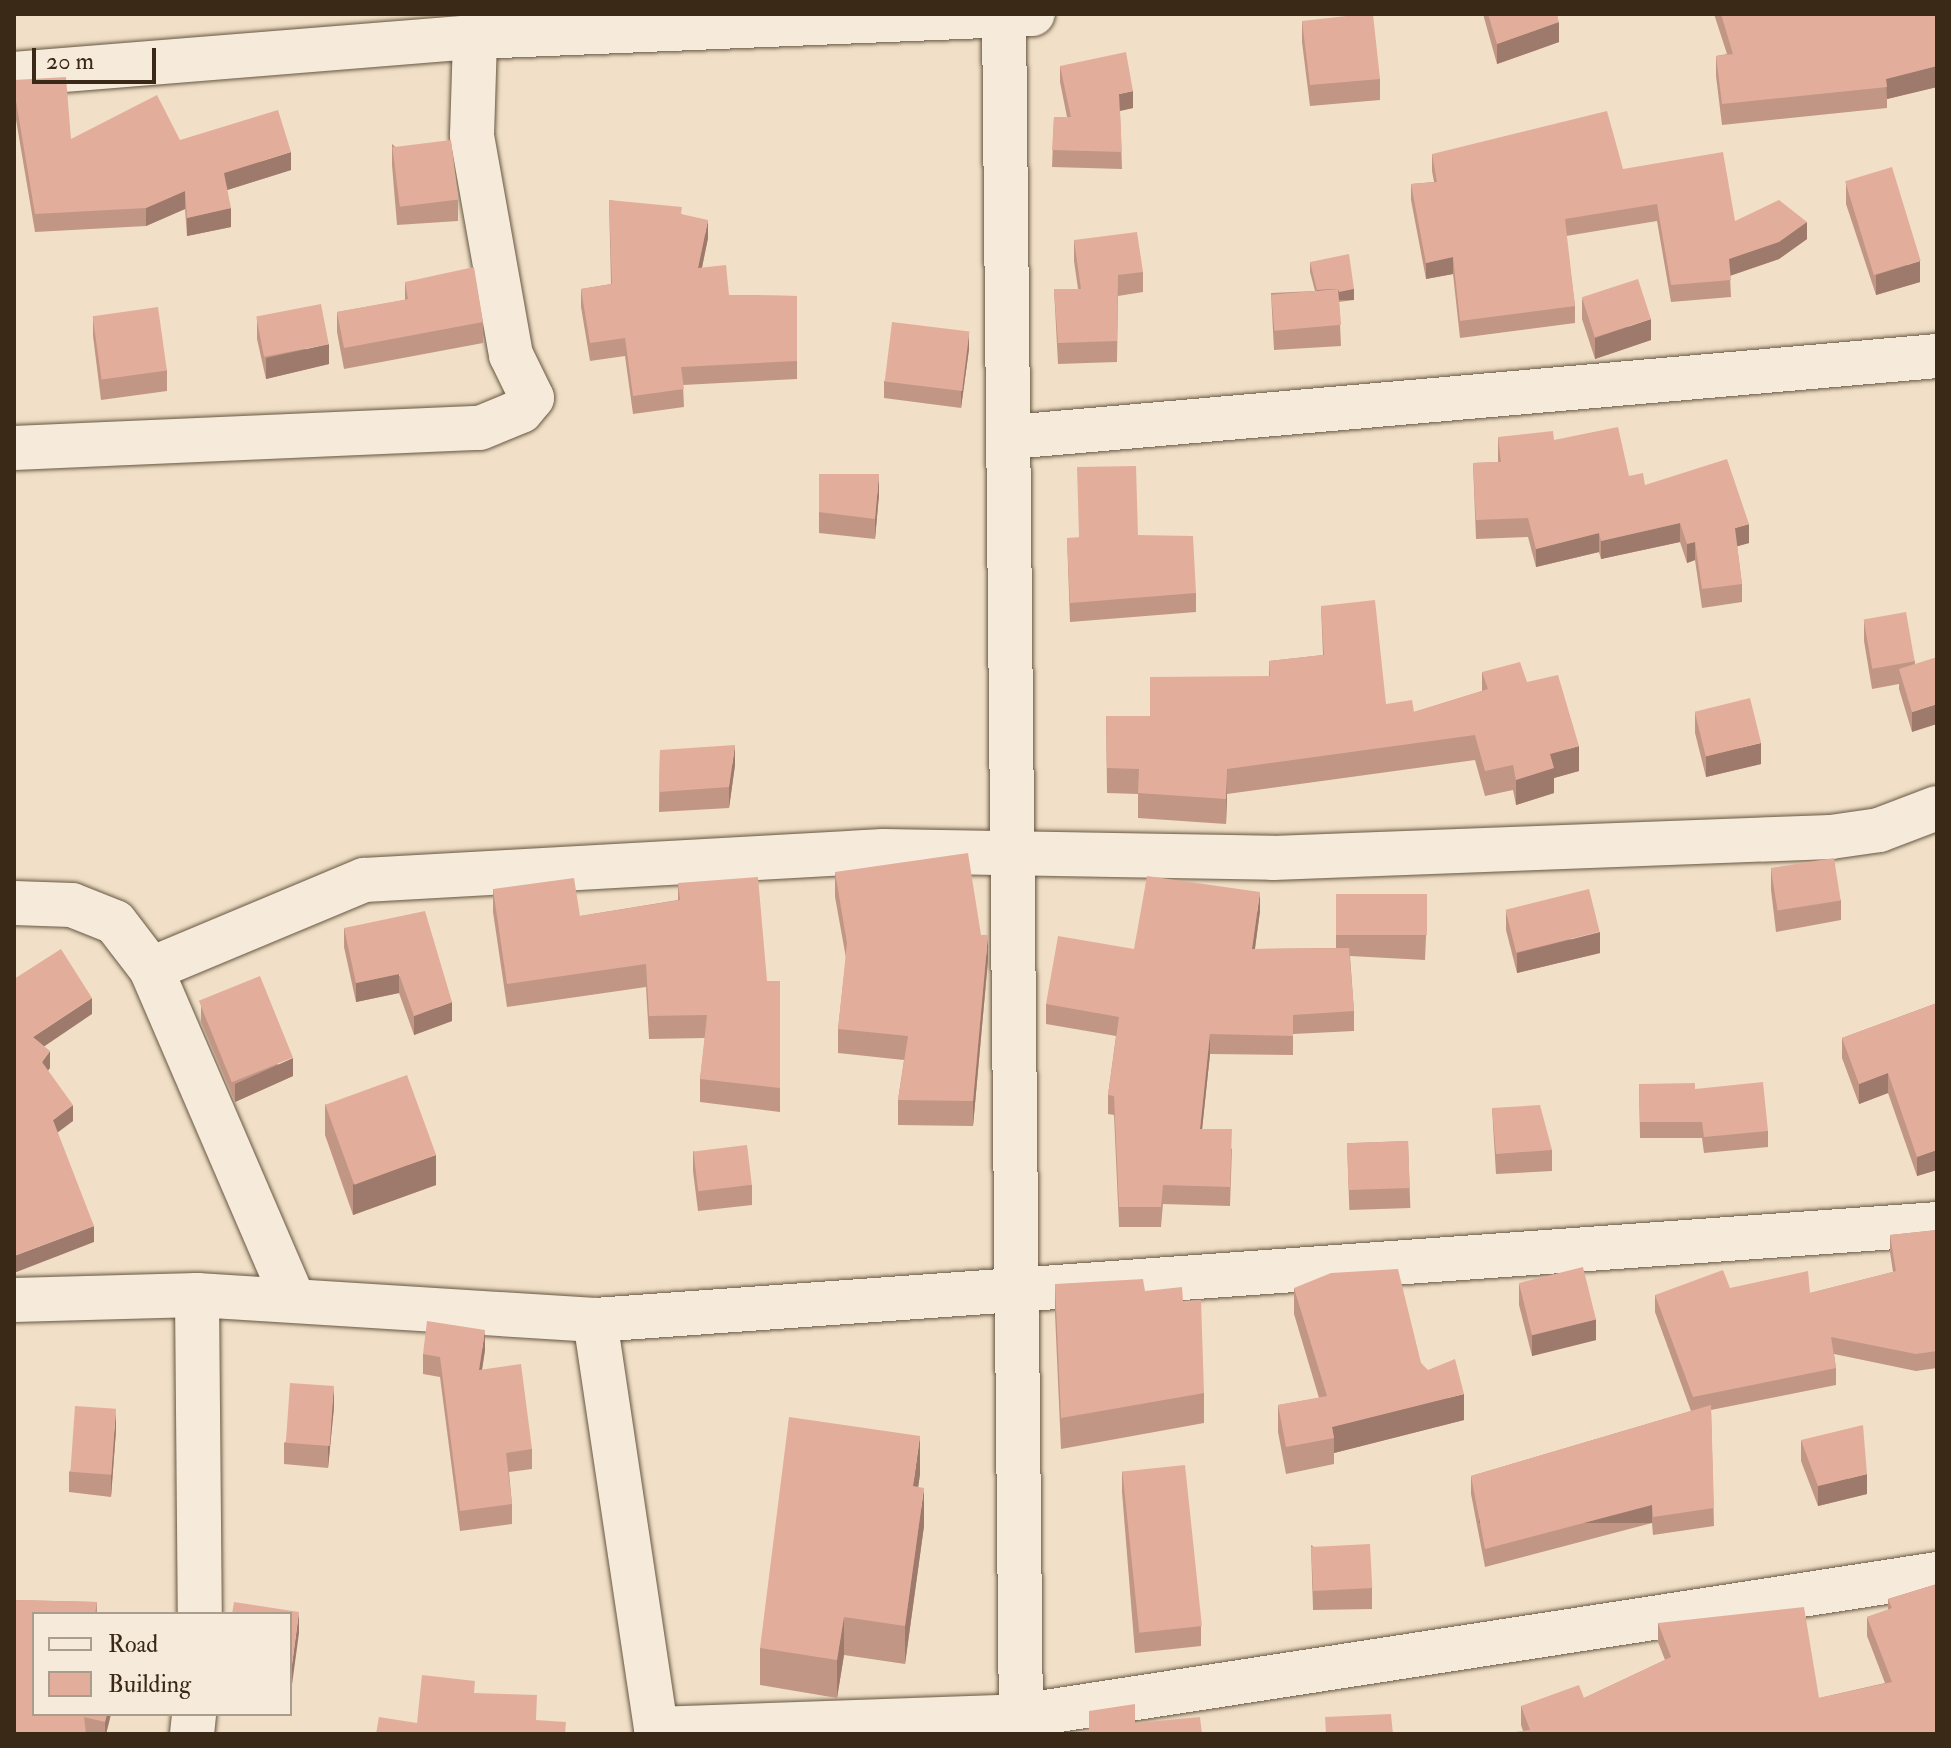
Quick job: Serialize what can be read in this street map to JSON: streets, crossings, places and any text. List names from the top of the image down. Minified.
{"legend":["Road","Building"],"scale_bar":"20 m"}
